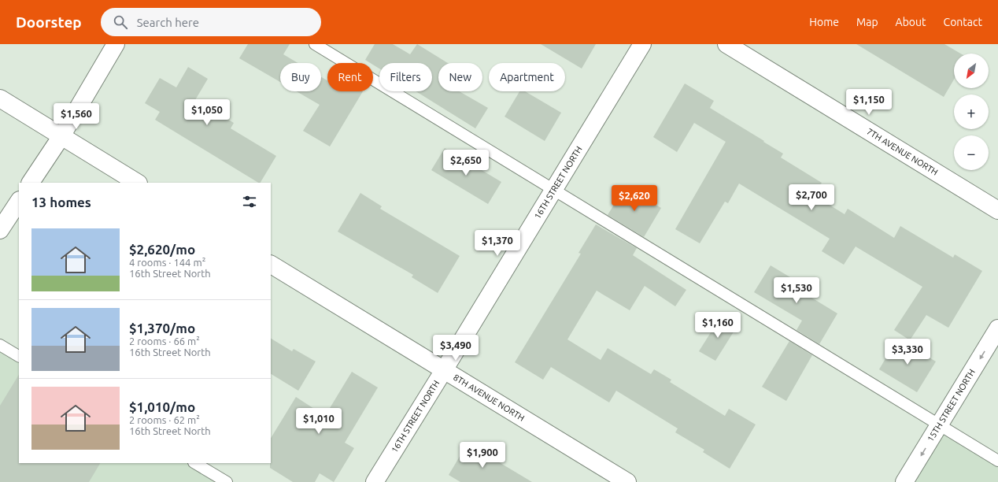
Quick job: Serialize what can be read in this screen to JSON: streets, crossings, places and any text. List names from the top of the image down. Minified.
{"streets":{"street":["7TH AVENUE NORTH","16TH STREET NORTH","8TH AVENUE NORTH","15TH STREET NORTH"]},"crossings":[["16TH STREET NORTH","8TH AVENUE NORTH"]],"one_way":["15TH STREET NORTH"],"north":"bottom left","page":{"header":"Doorstep","search":"Search here","nav":["Home","Map","About","Contact"],"map_buttons":["+","−"],"chip":["Buy","Rent","Filters","New","Apartment"],"price":["$1,150","$1,050","$1,560","$2,650","$2,700","$2,620","$1,370","$1,530","$1,160","$3,490","$3,330","$1,010","$1,900"],"heading":"13 homes","list":[{"name":"$2,620/mo","note":"4 rooms · 144 m² · 16th Street North"},{"name":"$1,370/mo","note":"2 rooms · 66 m² · 16th Street North"},{"name":"$1,010/mo","note":"2 rooms · 62 m² · 16th Street North"}]}}
